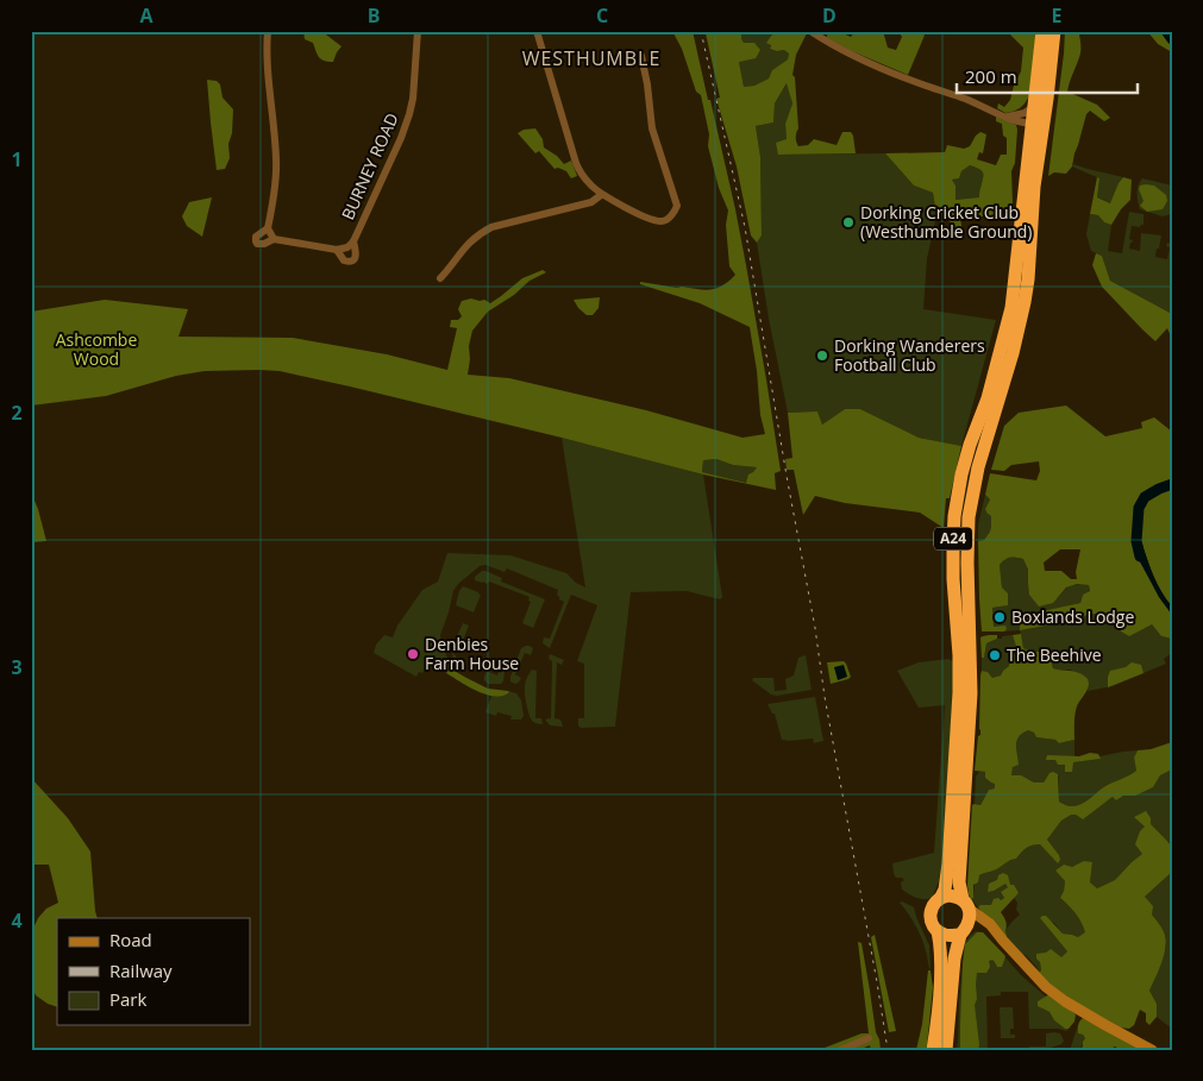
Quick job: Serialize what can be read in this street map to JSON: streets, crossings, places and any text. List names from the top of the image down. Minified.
{"streets":{"highway":["A24"],"street":["BURNEY ROAD"]},"districts":["WESTHUMBLE"],"parks":["Ashcombe Wood"],"places":["Dorking Cricket Club (Westhumble Ground)","Dorking Wanderers Football Club","Boxlands Lodge","Denbies Farm House","The Beehive"],"legend":["Road","Railway","Park"],"scale_bar":"200 m","grid":{"columns":["A","B","C","D","E"],"rows":["1","2","3","4"]}}
